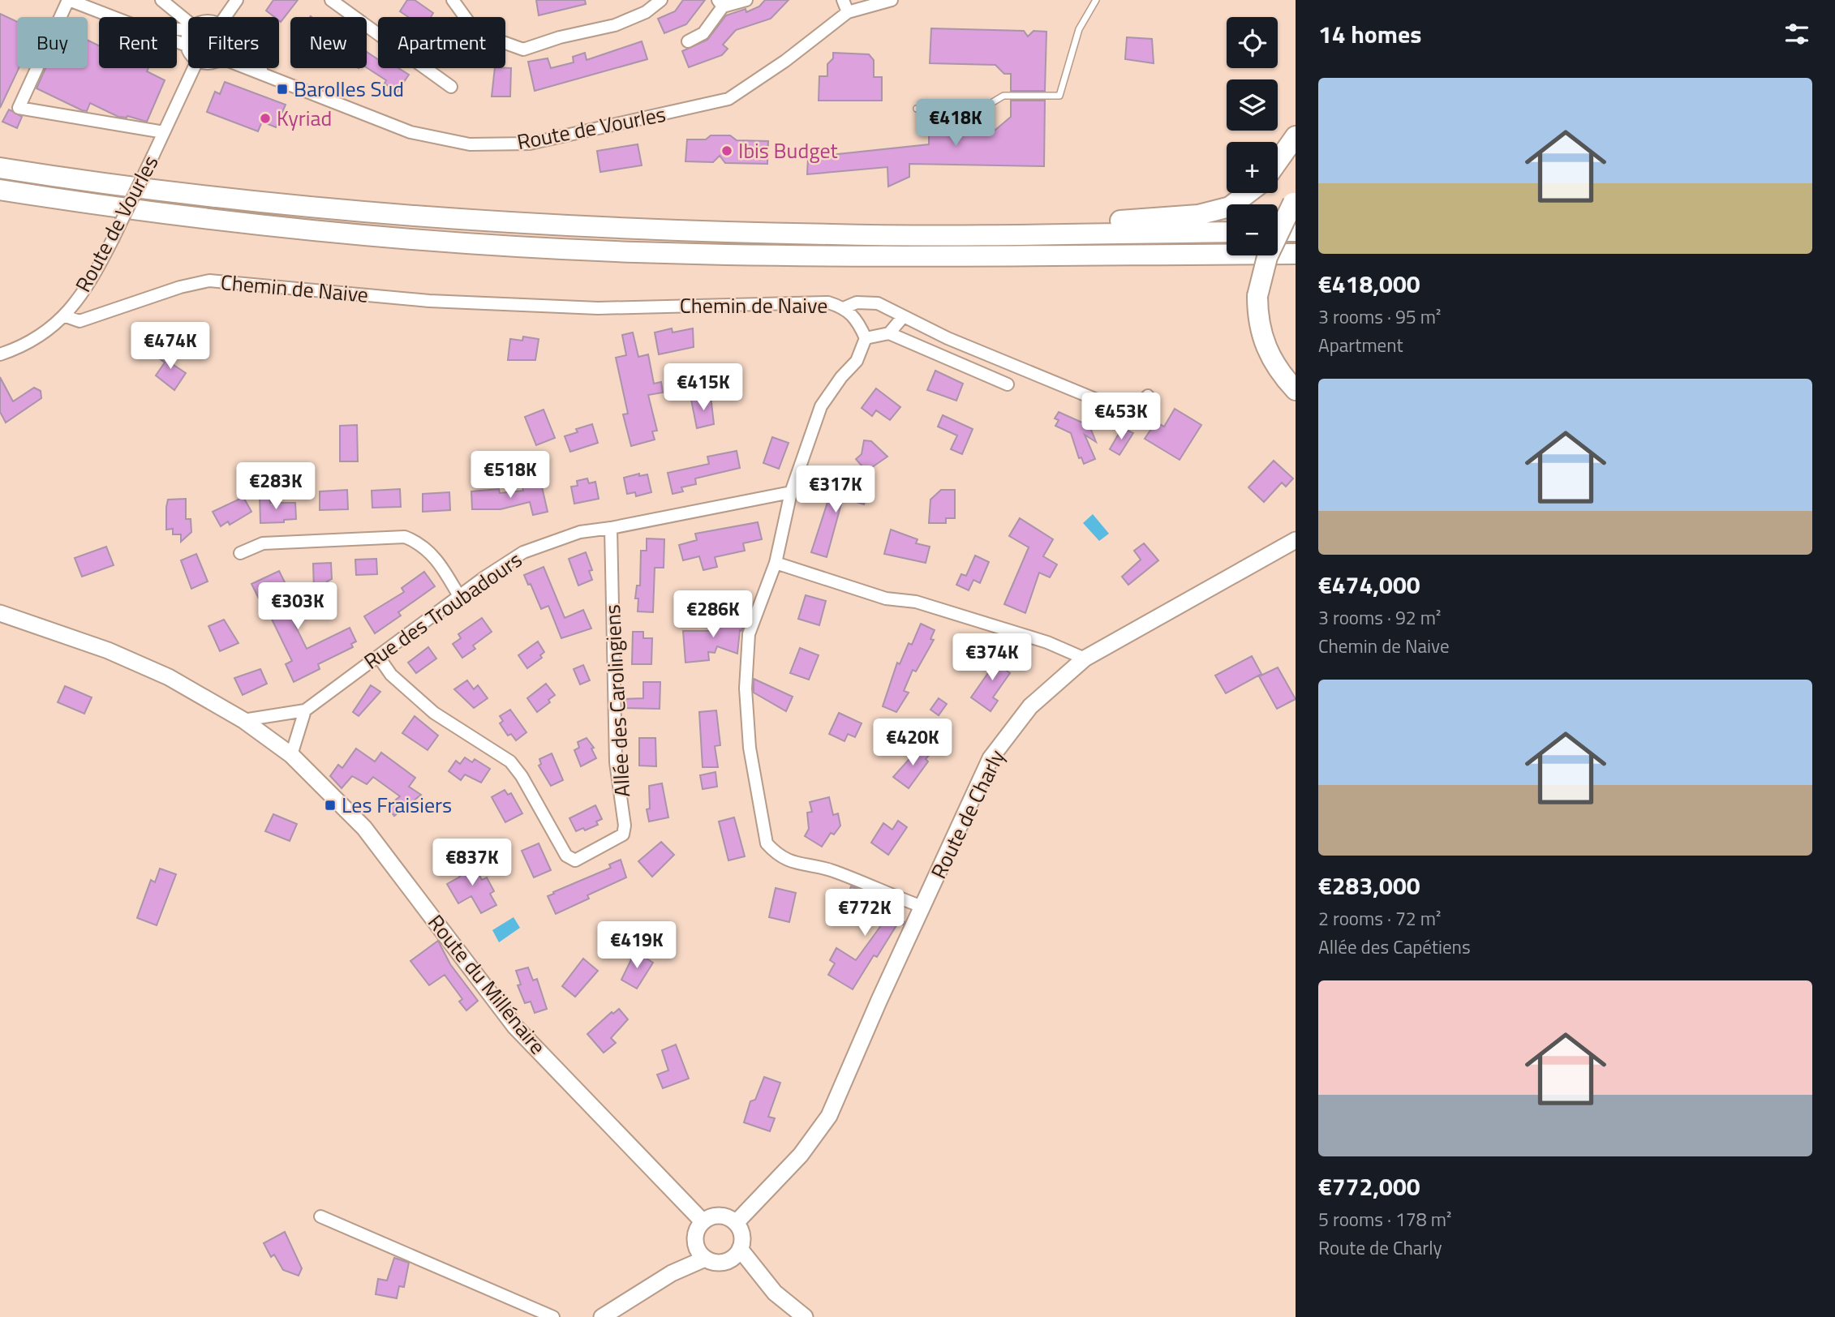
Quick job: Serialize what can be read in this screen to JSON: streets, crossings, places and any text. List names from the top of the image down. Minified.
{"streets":{"main road":["Route de Charly","Route du Millénaire"],"street":["Route de Vourles","Chemin de Naive","Rue des Troubadours","Allée des Carolingiens"]},"crossings":[["Route de Vourles","Chemin de Naive"],["Rue des Troubadours","Allée des Carolingiens"],["Rue des Troubadours","Route du Millénaire"],["Route de Charly","Route du Millénaire"]],"places":{"transit":["Barolles Sud","Les Fraisiers"],"other":["Kyriad","Ibis Budget"]},"page":{"heading":"14 homes","map_buttons":["+","−"],"chip":["Buy","Rent","Filters","New","Apartment"],"list":[{"name":"€418,000","note":"3 rooms · 95 m² · Apartment"},{"name":"€474,000","note":"3 rooms · 92 m² · Chemin de Naive"},{"name":"€283,000","note":"2 rooms · 72 m² · Allée des Capétiens"},{"name":"€772,000","note":"5 rooms · 178 m² · Route de Charly"}],"price":["€418K","€474K","€415K","€453K","€518K","€283K","€317K","€303K","€286K","€374K","€420K","€837K","€772K","€419K"]}}
